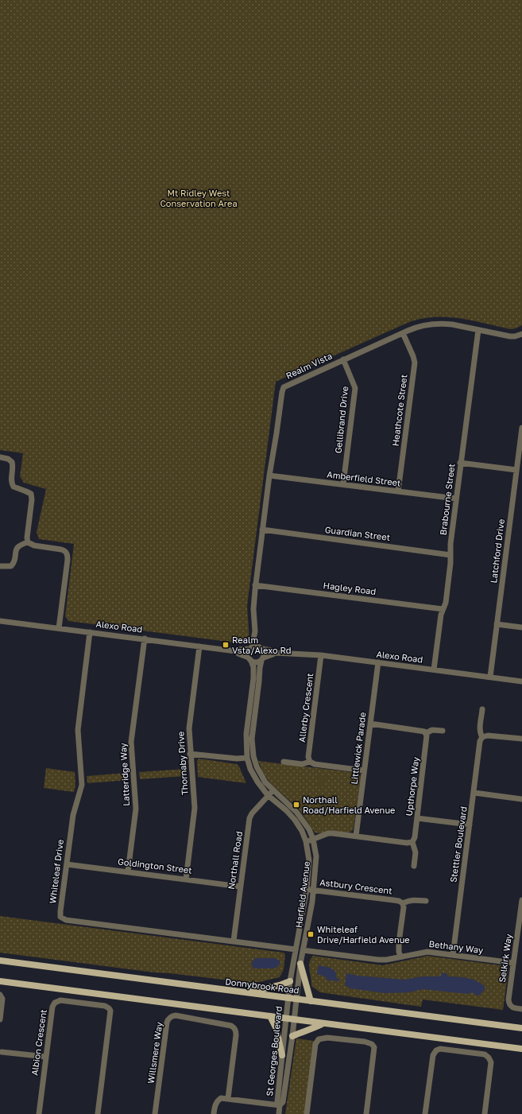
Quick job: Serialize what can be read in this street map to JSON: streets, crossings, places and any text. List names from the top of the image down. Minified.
{"streets":{"main road":["Donnybrook Road"],"street":["Realm Vista","Heathcote Street","Gellibrand Drive","Amberfield Street","Brabourne Street","Guardian Street","Latchford Drive","Hagley Road","Alexo Road","Allerby Crescent","Littlewick Parade","Thornaby Drive","Latteridge Way","Upthorpe Way","Stettler Boulevard","Northall Road","Goldington Street","Whiteleaf Drive","Astbury Crescent","Harfield Avenue","Bethany Way","Selkirk Way","Albion Crescent","St Georges Boulevard","Willsmere Way"]},"crossings":[["Realm Vista","Heathcote Street"],["Realm Vista","Gellibrand Drive"],["Realm Vista","Amberfield Street"],["Realm Vista","Brabourne Street"],["Realm Vista","Guardian Street"],["Realm Vista","Hagley Road"],["Realm Vista","Alexo Road"],["Realm Vista","Harfield Avenue"],["Heathcote Street","Amberfield Street"],["Gellibrand Drive","Amberfield Street"],["Amberfield Street","Brabourne Street"],["Brabourne Street","Guardian Street"],["Brabourne Street","Hagley Road"],["Brabourne Street","Alexo Road"],["Latchford Drive","Alexo Road"],["Alexo Road","Allerby Crescent"],["Alexo Road","Littlewick Parade"],["Alexo Road","Thornaby Drive"],["Alexo Road","Latteridge Way"],["Alexo Road","Whiteleaf Drive"],["Alexo Road","Harfield Avenue"],["Thornaby Drive","Goldington Street"],["Latteridge Way","Goldington Street"],["Stettler Boulevard","Bethany Way"],["Northall Road","Goldington Street"],["Northall Road","Whiteleaf Drive"],["Northall Road","Harfield Avenue"],["Goldington Street","Whiteleaf Drive"],["Whiteleaf Drive","Harfield Avenue"],["Astbury Crescent","Harfield Avenue"],["Astbury Crescent","Bethany Way"],["Harfield Avenue","Bethany Way"],["Harfield Avenue","Donnybrook Road"],["Harfield Avenue","St Georges Boulevard"],["Bethany Way","Selkirk Way"],["Donnybrook Road","St Georges Boulevard"]],"parks":["Mt Ridley West Conservation Area"],"places":{"transit":["Realm Vsta/Alexo Rd","Northall Road/Harfield Avenue","Whiteleaf Drive/Harfield Avenue"]}}
